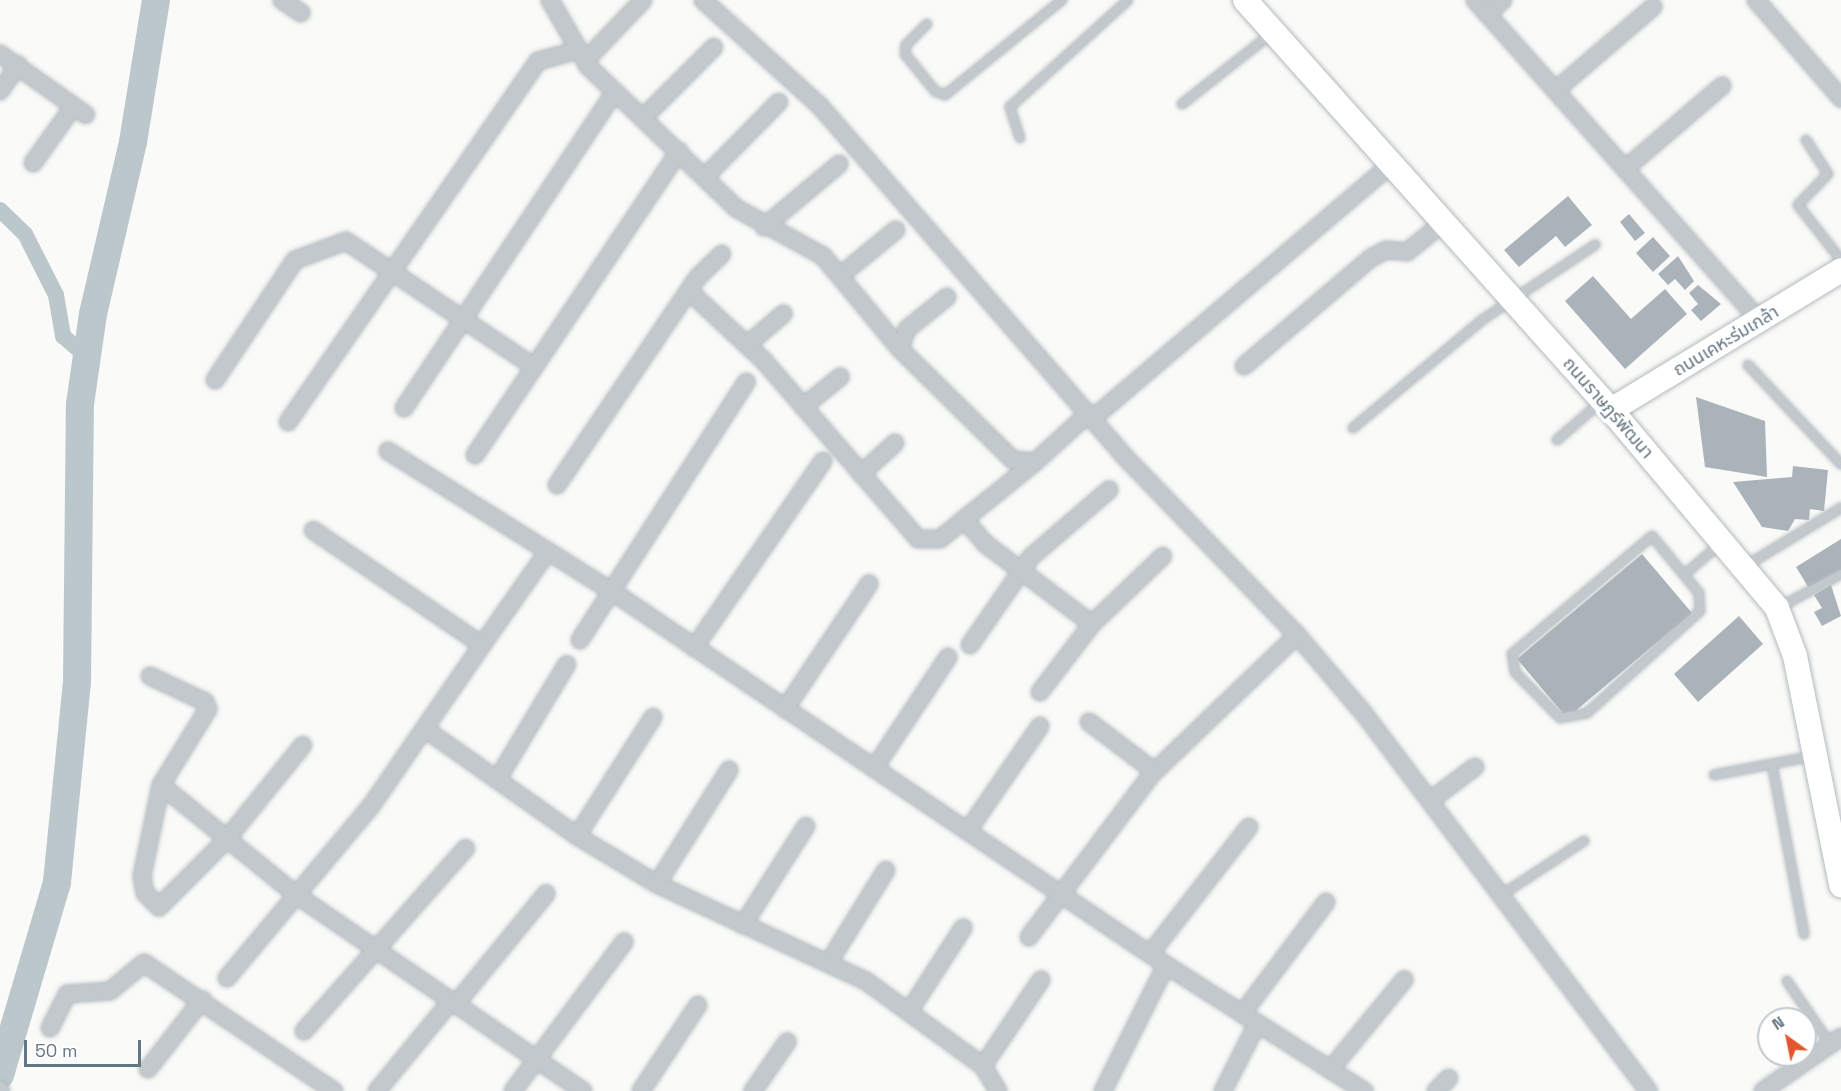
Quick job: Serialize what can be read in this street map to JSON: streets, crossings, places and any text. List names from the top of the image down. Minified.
{"streets":{"street":["ถนนเคหะร่มเกล้า","ถนนราษฏร์พัฒนา"]},"crossings":[["ถนนเคหะร่มเกล้า","ถนนราษฏร์พัฒนา"]],"scale_bar":"50 m","north":"top left"}
